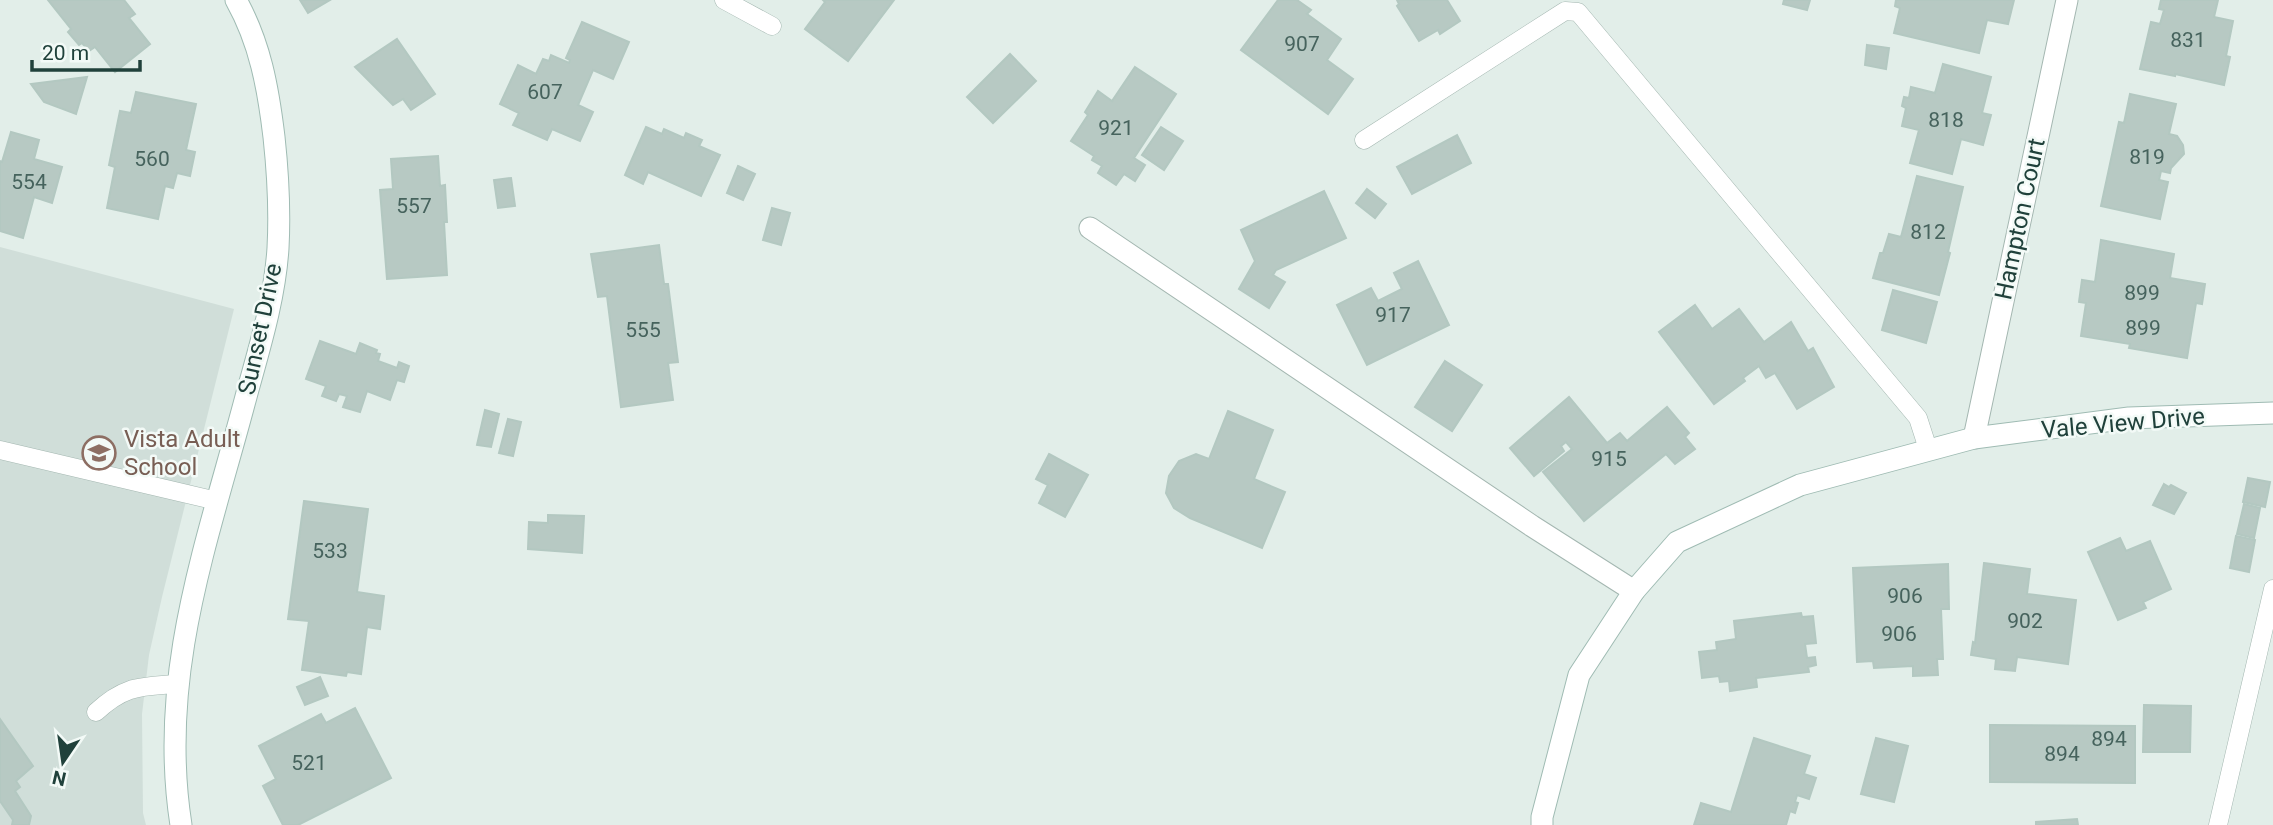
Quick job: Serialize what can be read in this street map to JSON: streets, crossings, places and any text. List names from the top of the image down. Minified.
{"streets":{"street":["Hampton Court","Sunset Drive","Vale View Drive"]},"crossings":[["Hampton Court","Vale View Drive"]],"places":{"school or university":["Vista Adult School"]},"house_numbers":["831","907","607","818","921","819","560","554","557","812","899","917","899","555","915","533","906","902","906","894","894","521"],"scale_bar":"20 m","north":"bottom"}
